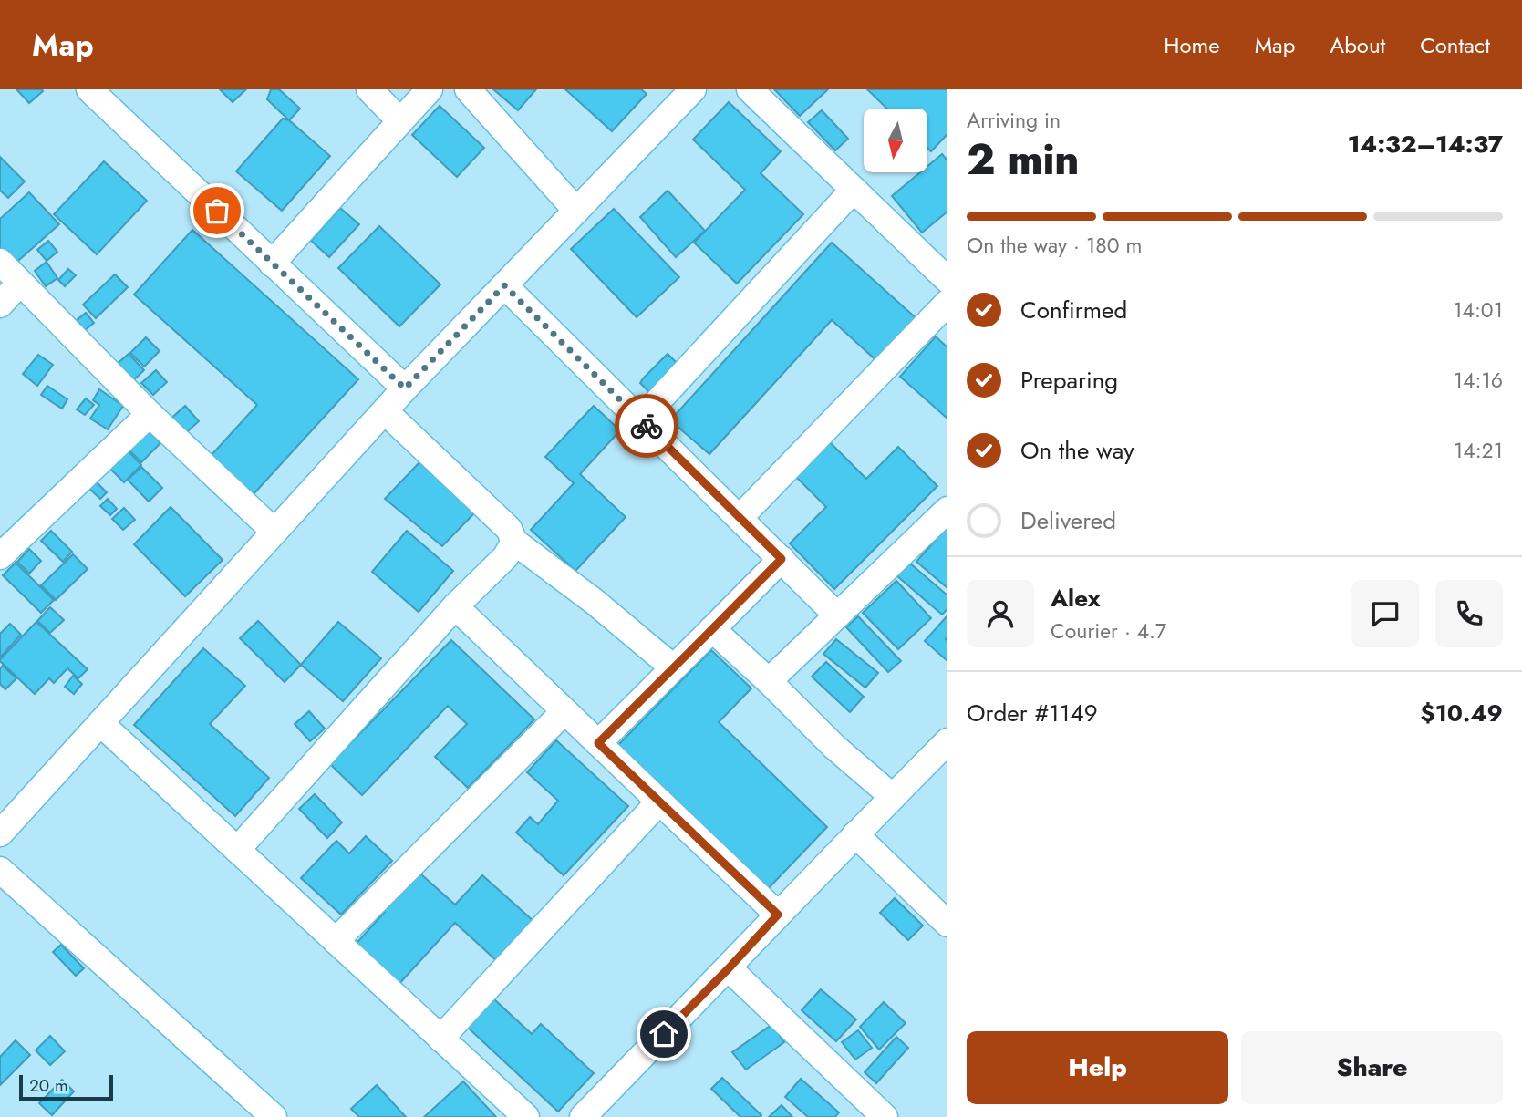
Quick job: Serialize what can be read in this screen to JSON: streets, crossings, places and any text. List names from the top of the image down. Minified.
{"scale_bar":"20 m","north":"bottom","page":{"header":"Map","nav":["Home","Map","About","Contact"],"heading":["2 min","Arriving in","14:32–14:37"],"panel":["Alex","Courier · 4.7","Order #1149","$10.49"],"bar":"On the way · 180 m","list":[["Confirmed","14:01"],["Preparing","14:16"],["On the way","14:21"],"Delivered"],"buttons":["Help","Share"],"scale":"20 m"}}
